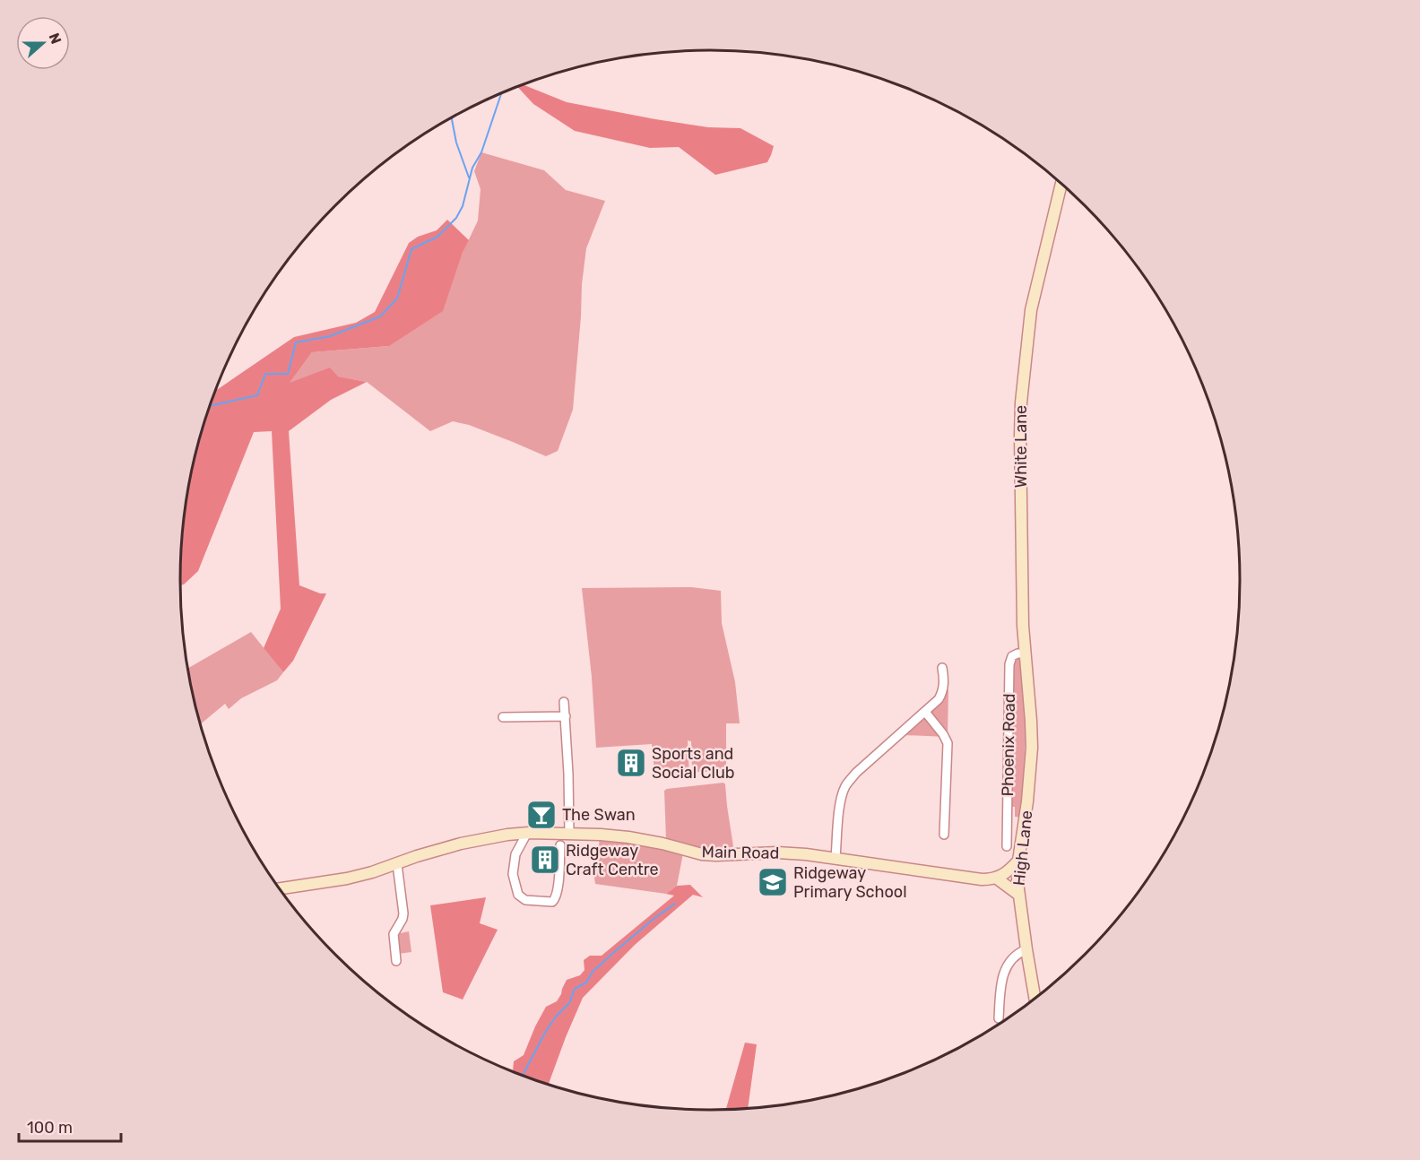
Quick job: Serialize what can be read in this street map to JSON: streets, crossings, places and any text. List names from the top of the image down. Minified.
{"streets":{"main road":["White Lane","High Lane","Main Road"],"street":["Phoenix Road"]},"crossings":[["White Lane","Phoenix Road"],["White Lane","High Lane"]],"places":{"building":["Sports and Social Club","Ridgeway Craft Centre"],"bar":["The Swan"],"school or university":["Ridgeway Primary School"]},"scale_bar":"100 m","north":"right"}
